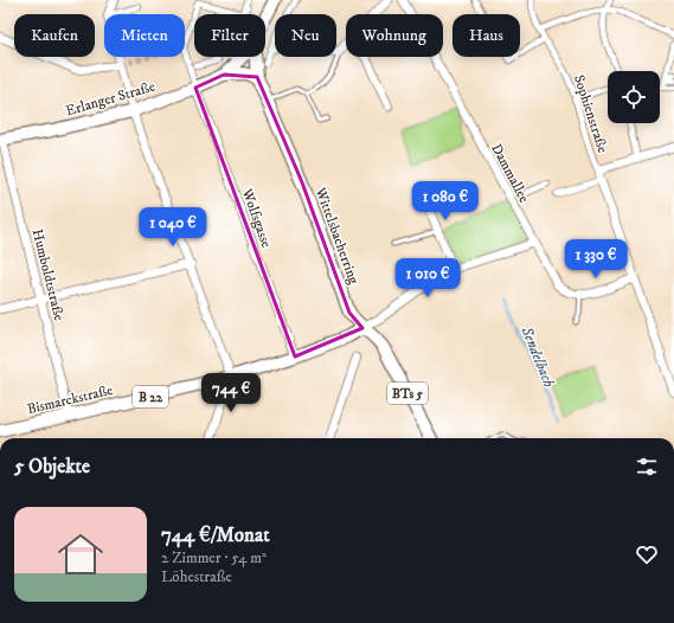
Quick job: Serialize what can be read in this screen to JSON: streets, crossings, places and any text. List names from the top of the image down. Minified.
{"streets":{"main road":["Erlanger Straße","Wittelsbacherring","BTs 5","B 22","Bismarckstraße"],"street":["Sophienstraße","Dammallee","Wolfsgasse","Humboldtstraße"]},"crossings":[["Erlanger Straße","Wolfsgasse"],["Erlanger Straße","Humboldtstraße"],["Wolfsgasse","Bismarckstraße"],["Wittelsbacherring","Bismarckstraße"],["Humboldtstraße","Bismarckstraße"]],"water":["Sendelbach"],"page":{"chip":["Kaufen","Mieten","Filter","Neu","Wohnung","Haus"],"price":["1 080 €","1 040 €","1 330 €","1 010 €","744 €"],"heading":"5 Objekte","list":[{"name":"744 €/Monat","note":"2 Zimmer · 54 m² · Löhestraße"}]}}
